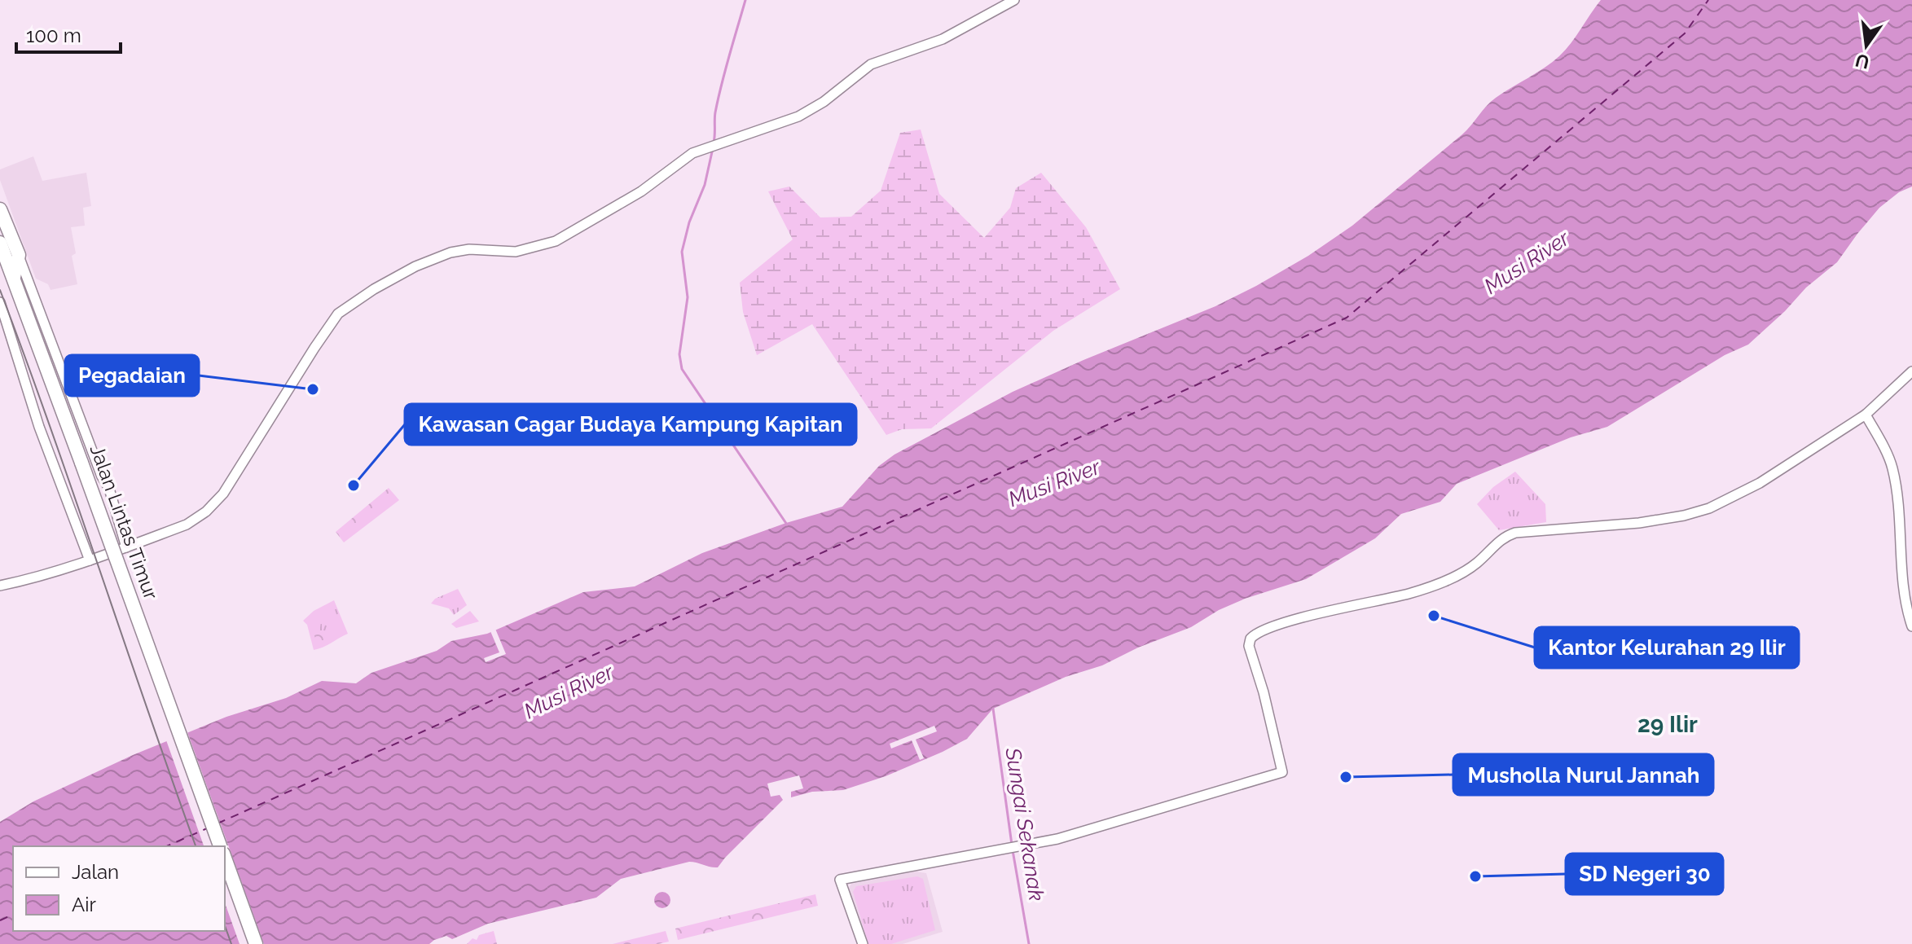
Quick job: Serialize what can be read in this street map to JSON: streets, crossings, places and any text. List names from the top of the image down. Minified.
{"streets":{"highway":["Jalan Lintas Timur"]},"districts":["29 Ilir"],"water":["Musi River","Sungai Sekanak"],"places":["Pegadaian","Kawasan Cagar Budaya Kampung Kapitan","Kantor Kelurahan 29 Ilir","Musholla Nurul Jannah","SD Negeri 30"],"legend":["Jalan","Air"],"scale_bar":"100 m","north":"bottom"}
